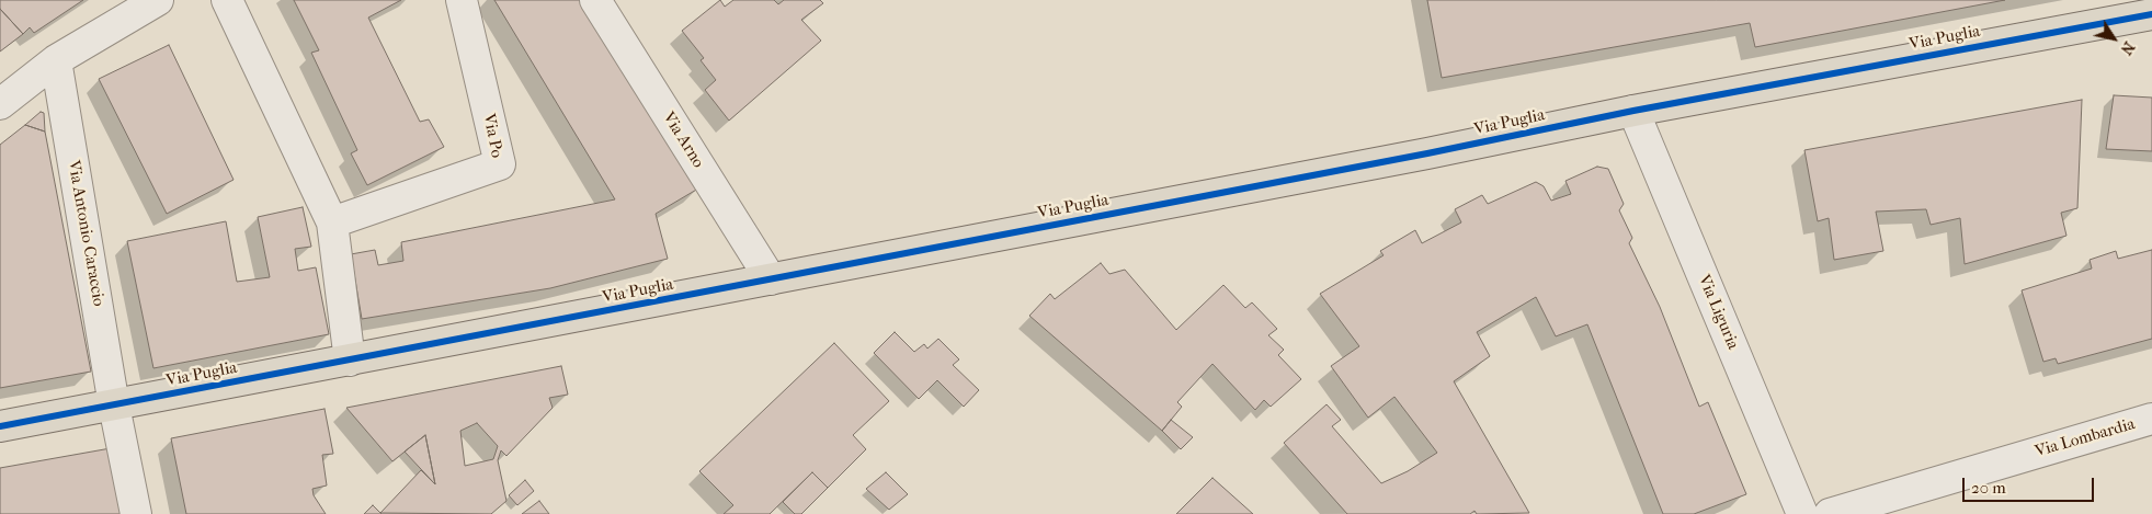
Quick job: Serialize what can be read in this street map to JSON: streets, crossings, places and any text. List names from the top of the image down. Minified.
{"streets":{"main road":["Via Puglia"],"street":["Via Po","Via Arno","Via Antonio Caraccio","Via Liguria","Via Lombardia"]},"crossings":[["Via Puglia","Via Arno"],["Via Puglia","Via Antonio Caraccio"],["Via Puglia","Via Liguria"]],"scale_bar":"20 m","north":"bottom right"}
